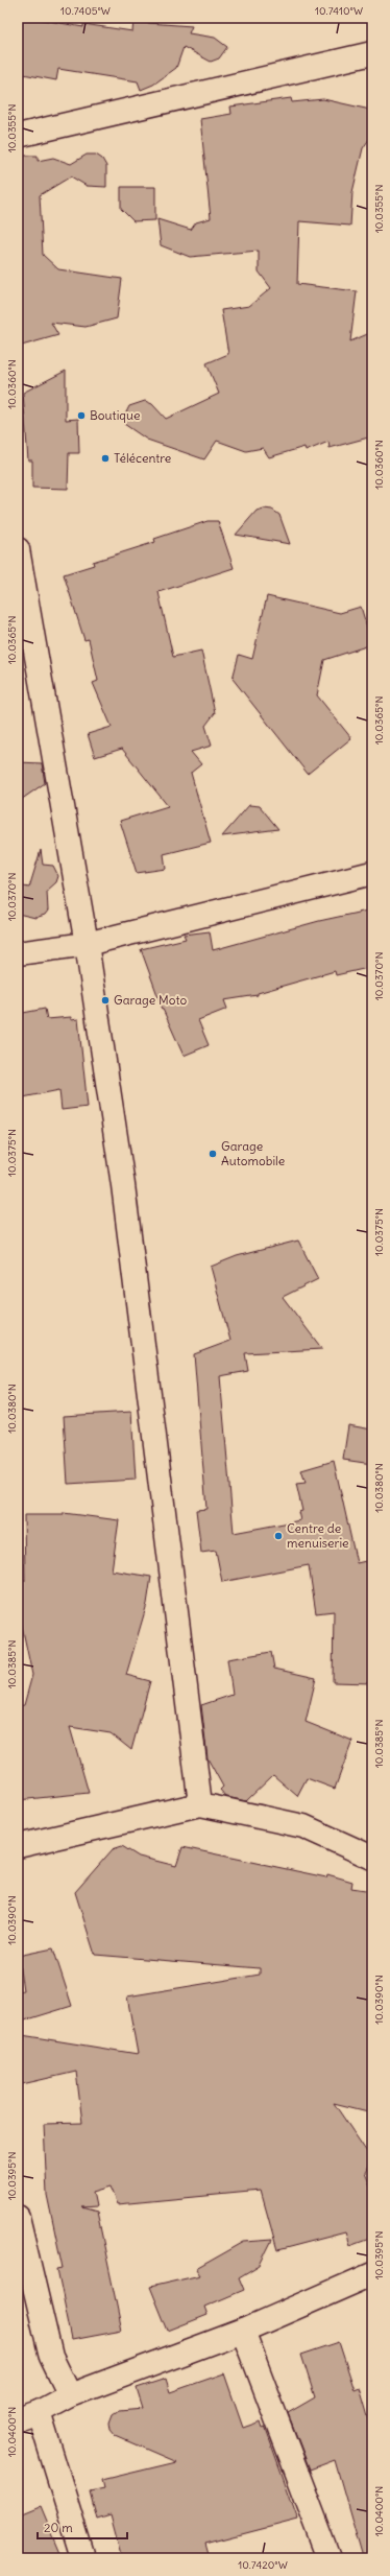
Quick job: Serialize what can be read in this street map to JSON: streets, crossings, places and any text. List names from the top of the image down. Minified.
{"places":["Boutique","Télécentre","Garage Moto","Garage Automobile","Centre de menuiserie"],"scale_bar":"20 m","coordinates":["10.7405°W","10.7410°W","10.0355°N","10.0360°N","10.0365°N","10.0370°N","10.0375°N","10.0380°N","10.0385°N","10.0390°N","10.0395°N","10.0400°N","10.7420°W"]}
